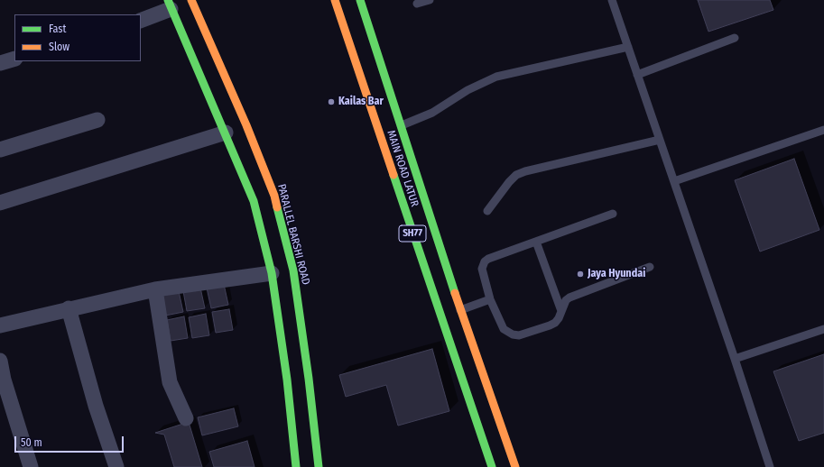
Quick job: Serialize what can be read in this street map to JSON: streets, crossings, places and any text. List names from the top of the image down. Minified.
{"streets":{"main road":["MAIN ROAD LATUR","SH77","PARALLEL BARSHI ROAD"]},"places":["Kailas Bar","Jaya Hyundai"],"legend":["Fast","Slow"],"scale_bar":"50 m"}
